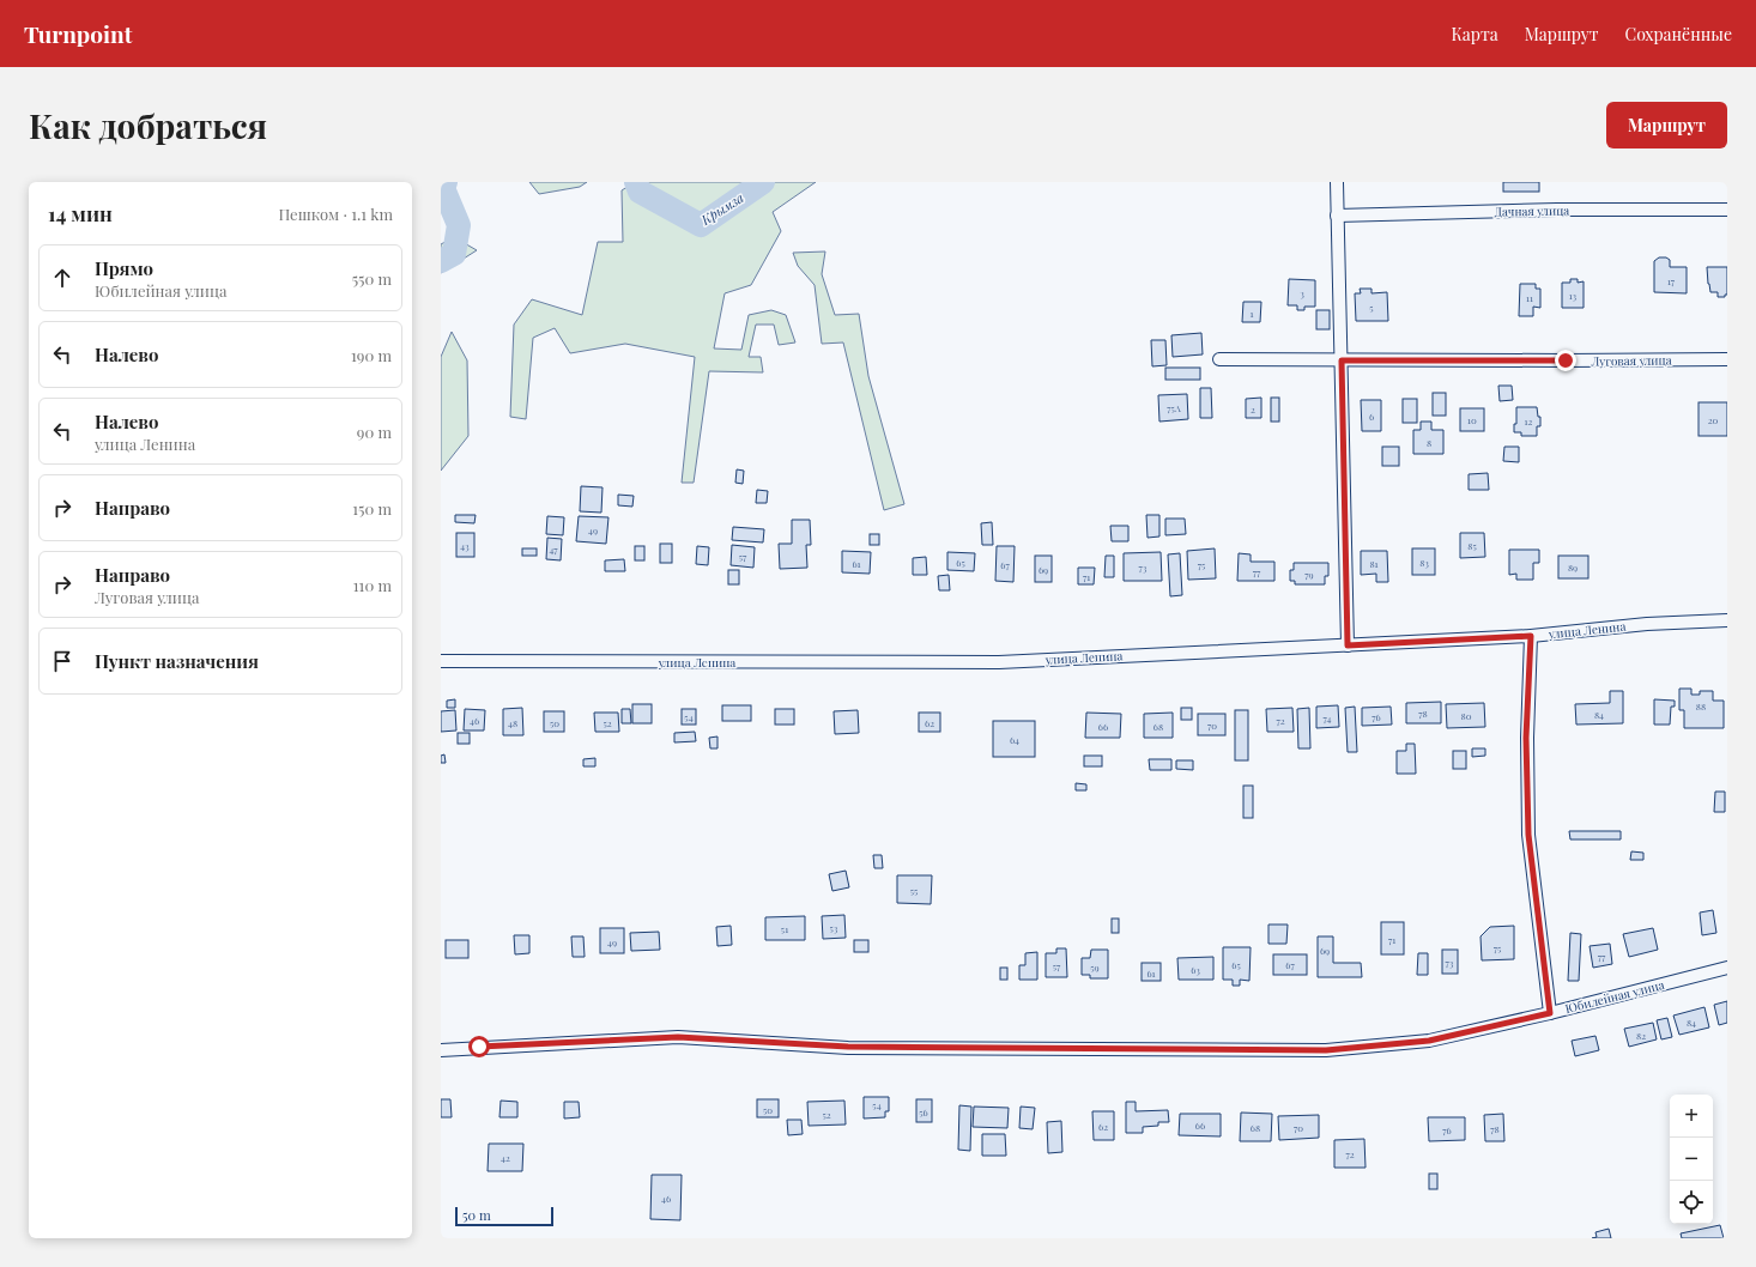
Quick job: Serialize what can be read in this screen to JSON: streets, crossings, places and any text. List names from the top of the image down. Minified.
{"streets":{"street":["Дачная улица","Луговая улица","улица Ленина","Юбилейная улица"]},"water":["Крымза"],"house_numbers":["17","3","13","11","5","1","75А","2","6","10","20","12","8","49","43","85","47","57","65","83","61","81","67","75","73","89","69","77","79","71","88","78","84","80","54","76","74","46","72","48","50","52","62","70","66","68","64","55","53","51","71","49","75","69","77","73","65","67","57","59","63","61","84","82","54","50","56","52","66","62","68","70","78","76","72","42","46"],"scale_bar":"50 m","page":{"header":"Turnpoint","nav":["Карта","Маршрут","Сохранённые"],"buttons":"Маршрут","title":"Как добраться","heading":["14 мин","Пешком · 1.1 km"],"list":[["Прямо","Юбилейная улица","550 m"],["Налево","190 m"],["Налево","улица Ленина","90 m"],["Направо","150 m"],["Направо","Луговая улица","110 m"],"Пункт назначения"],"map_buttons":["+","−"],"scale":"50 m"}}
